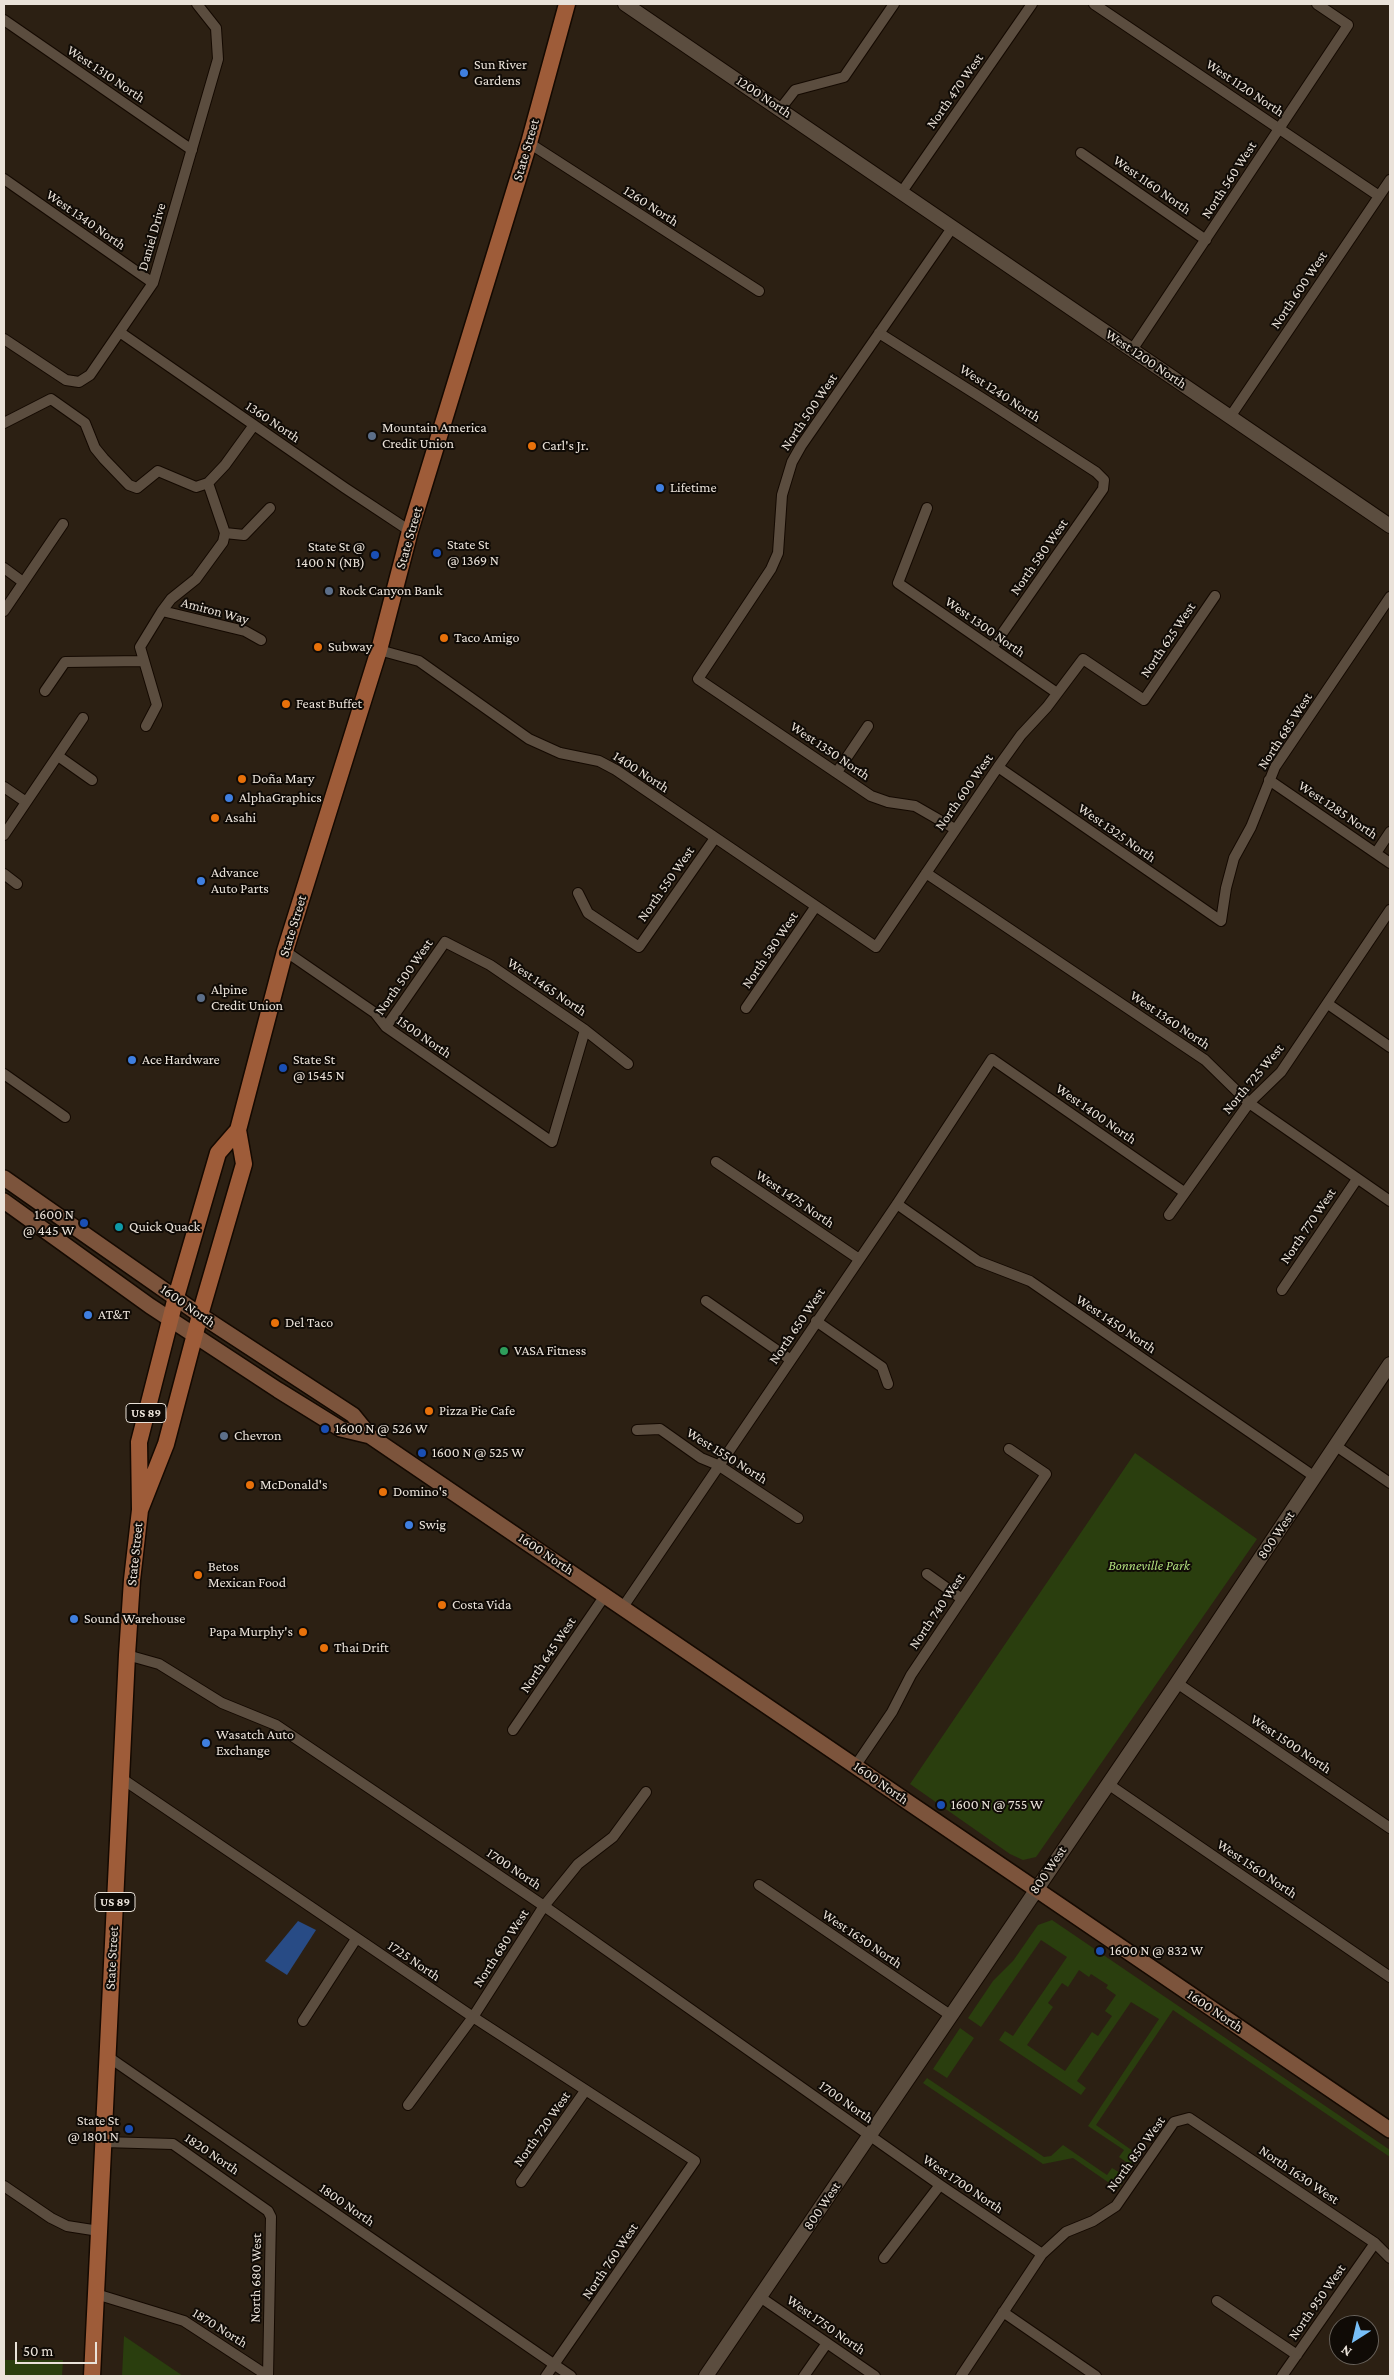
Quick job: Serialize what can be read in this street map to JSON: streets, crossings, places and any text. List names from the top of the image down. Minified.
{"streets":{"main road":["State Street","1600 North","US 89"],"street":["West 1310 North","West 1120 North","North 470 West","1200 North","North 560 West","West 1160 North","1260 North","West 1340 North","Daniel Drive","North 600 West","West 1200 North","West 1240 North","North 500 West","1360 North","North 580 West","Amiron Way","West 1300 North","North 625 West","North 685 West","West 1350 North","1400 North","West 1285 North","West 1325 North","North 550 West","West 1465 North","West 1360 North","1500 North","North 725 West","West 1400 North","West 1475 North","North 770 West","West 1450 North","North 650 West","West 1550 North","800 West","North 740 West","North 645 West","West 1500 North","1700 North","West 1560 North","West 1650 North","North 680 West","1725 North","North 720 West","1820 North","North 850 West","North 1630 West","West 1700 North","1800 North","North 760 West","North 950 West","West 1750 North","1870 North"]},"crossings":[["West 1310 North","Daniel Drive"],["West 1120 North","North 560 West"],["West 1120 North","North 600 West"],["North 470 West","1200 North"],["North 470 West","West 1200 North"],["1200 North","West 1200 North"],["State Street","1260 North"],["State Street","1360 North"],["State Street","1400 North"],["State Street","1500 North"],["State Street","1600 North"],["State Street","1700 North"],["State Street","1725 North"],["State Street","1820 North"],["State Street","1800 North"],["State Street","1870 North"],["North 560 West","West 1160 North"],["North 560 West","West 1200 North"],["West 1340 North","Daniel Drive"],["Daniel Drive","1360 North"],["North 600 West","West 1200 North"],["North 600 West","West 1300 North"],["North 600 West","North 625 West"],["North 600 West","West 1350 North"],["North 600 West","1400 North"],["North 600 West","West 1325 North"],["North 600 West","West 1360 North"],["West 1200 North","North 500 West"],["West 1240 North","North 500 West"],["West 1240 North","North 580 West"],["North 500 West","West 1350 North"],["North 500 West","West 1465 North"],["North 500 West","1500 North"],["North 580 West","West 1300 North"],["North 580 West","1400 North"],["North 685 West","West 1285 North"],["North 685 West","West 1325 North"],["1400 North","North 550 West"],["West 1465 North","1500 North"],["West 1360 North","North 725 West"],["West 1360 North","North 770 West"],["North 725 West","West 1400 North"],["West 1400 North","North 650 West"],["West 1475 North","North 650 West"],["1600 North","North 650 West"],["1600 North","800 West"],["1600 North","North 740 West"],["1600 North","North 645 West"],["West 1450 North","North 650 West"],["West 1450 North","800 West"],["North 650 West","West 1550 North"],["800 West","West 1500 North"],["800 West","1700 North"],["800 West","West 1560 North"],["800 West","West 1650 North"],["800 West","West 1700 North"],["800 West","West 1750 North"],["1700 North","North 680 West"],["1700 North","West 1700 North"],["North 680 West","1725 North"],["North 680 West","1820 North"],["North 680 West","1870 North"],["1725 North","North 720 West"],["1725 North","North 760 West"],["North 850 West","North 1630 West"],["North 850 West","West 1700 North"],["North 1630 West","North 950 West"],["1800 North","North 760 West"]],"parks":["Bonneville Park"],"places":["Sun River Gardens","Mountain America Credit Union","Carl's Jr.","Lifetime","State St @ 1369 N","State St @ 1400 N (NB)","Rock Canyon Bank","Taco Amigo","Subway","Feast Buffet","Doña Mary","AlphaGraphics","Asahi","Advance Auto Parts","Alpine Credit Union","Ace Hardware","State St @ 1545 N","1600 N @ 445 W","Quick Quack","AT&T","Del Taco","VASA Fitness","Pizza Pie Cafe","1600 N @ 526 W","Chevron","1600 N @ 525 W","McDonald's","Domino's","Swig","Betos Mexican Food","Costa Vida","Sound Warehouse","Papa Murphy's","Thai Drift","Wasatch Auto Exchange","1600 N @ 755 W","1600 N @ 832 W","State St @ 1801 N"],"scale_bar":"50 m","north":"bottom left"}
